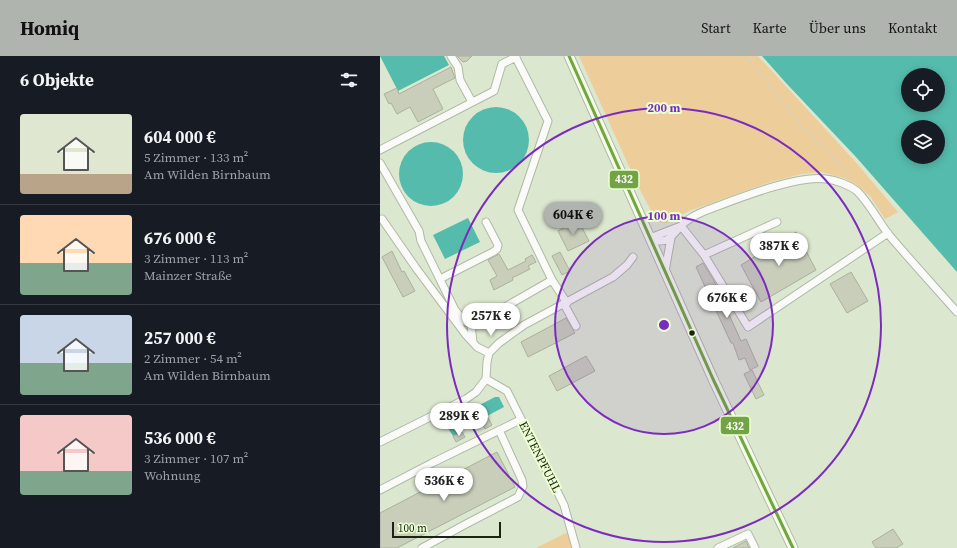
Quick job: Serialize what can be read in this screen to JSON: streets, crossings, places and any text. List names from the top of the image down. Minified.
{"streets":{"street":["ENTENPFUHL"]},"lines":["transit line 432"],"scale_bar":"100 m","page":{"header":"Homiq","nav":["Start","Karte","Über uns","Kontakt"],"heading":"6 Objekte","list":[{"name":"604 000 €","note":"5 Zimmer · 133 m² · Am Wilden Birnbaum"},{"name":"676 000 €","note":"3 Zimmer · 113 m² · Mainzer Straße"},{"name":"257 000 €","note":"2 Zimmer · 54 m² · Am Wilden Birnbaum"},{"name":"536 000 €","note":"3 Zimmer · 107 m² · Wohnung"}],"price":["604K €","387K €","676K €","257K €","289K €","536K €"],"scale":"100 m"},"rings":["200 m","100 m"]}
